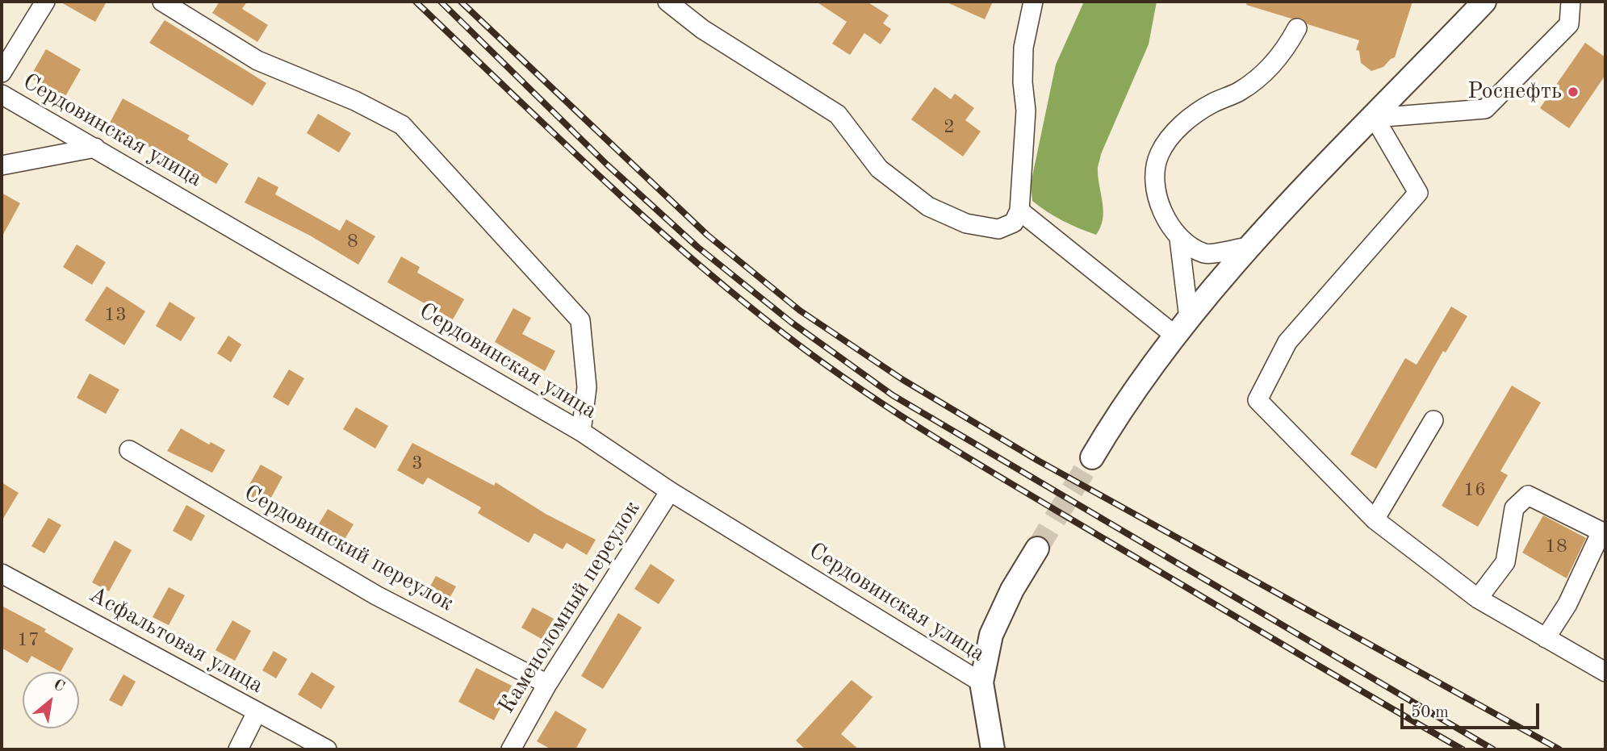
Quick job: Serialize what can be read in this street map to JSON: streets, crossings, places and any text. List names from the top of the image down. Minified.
{"streets":{"street":["Сердовинская улица","Сердовинский переулок","Каменоломный переулок","Асфальтовая улица"]},"crossings":[["Сердовинская улица","Каменоломный переулок"],["Сердовинский переулок","Каменоломный переулок"]],"places":["Роснефть"],"house_numbers":["2","8","13","3","16","18","17"],"scale_bar":"50 m","north":"top right"}
